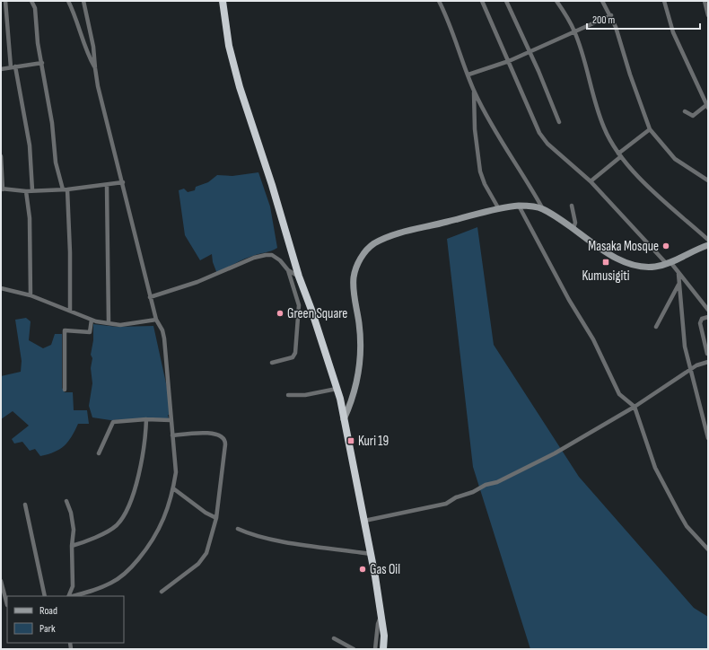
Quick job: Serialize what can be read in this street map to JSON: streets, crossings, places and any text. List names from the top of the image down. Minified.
{"places":{"other":["Masaka Mosque","Green Square","Gas Oil"],"transit":["Kumusigiti","Kuri 19"]},"legend":["Road","Park"],"scale_bar":"200 m"}
